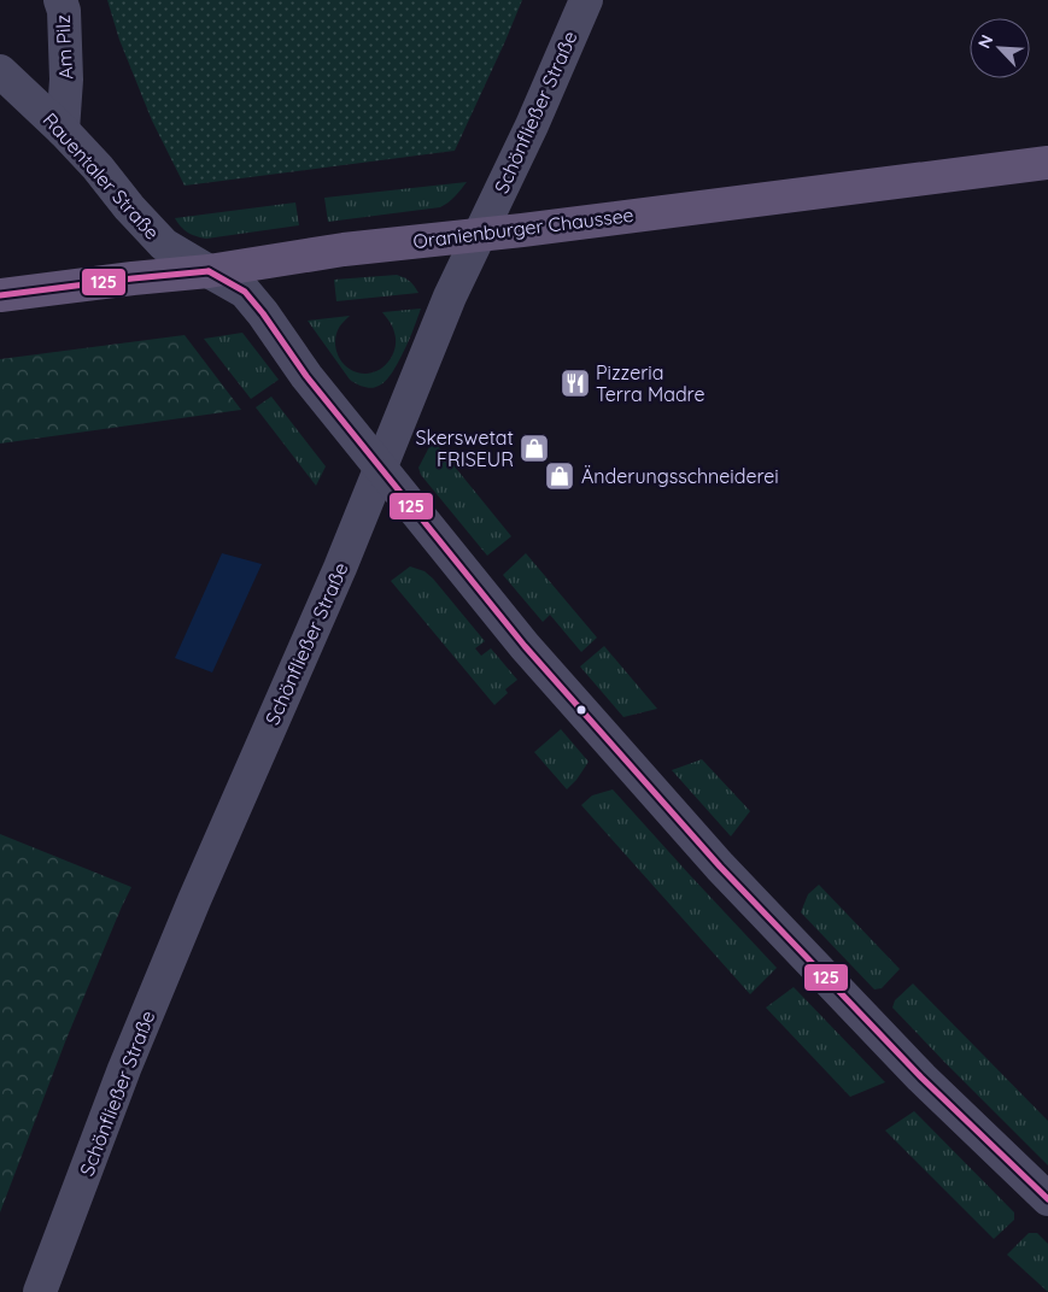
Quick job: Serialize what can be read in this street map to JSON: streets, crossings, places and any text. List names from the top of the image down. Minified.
{"streets":{"main road":["Oranienburger Chaussee"],"street":["Am Pilz","Schönfließer Straße","Rauentaler Straße"]},"crossings":[["Am Pilz","Rauentaler Straße"],["Schönfließer Straße","Rauentaler Straße"],["Schönfließer Straße","Oranienburger Chaussee"],["Rauentaler Straße","Oranienburger Chaussee"]],"places":{"restaurant":["Pizzeria Terra Madre"],"shop":["Skerswetat FRISEUR","Änderungsschneiderei"]},"lines":["transit line 125"],"north":"top left"}
